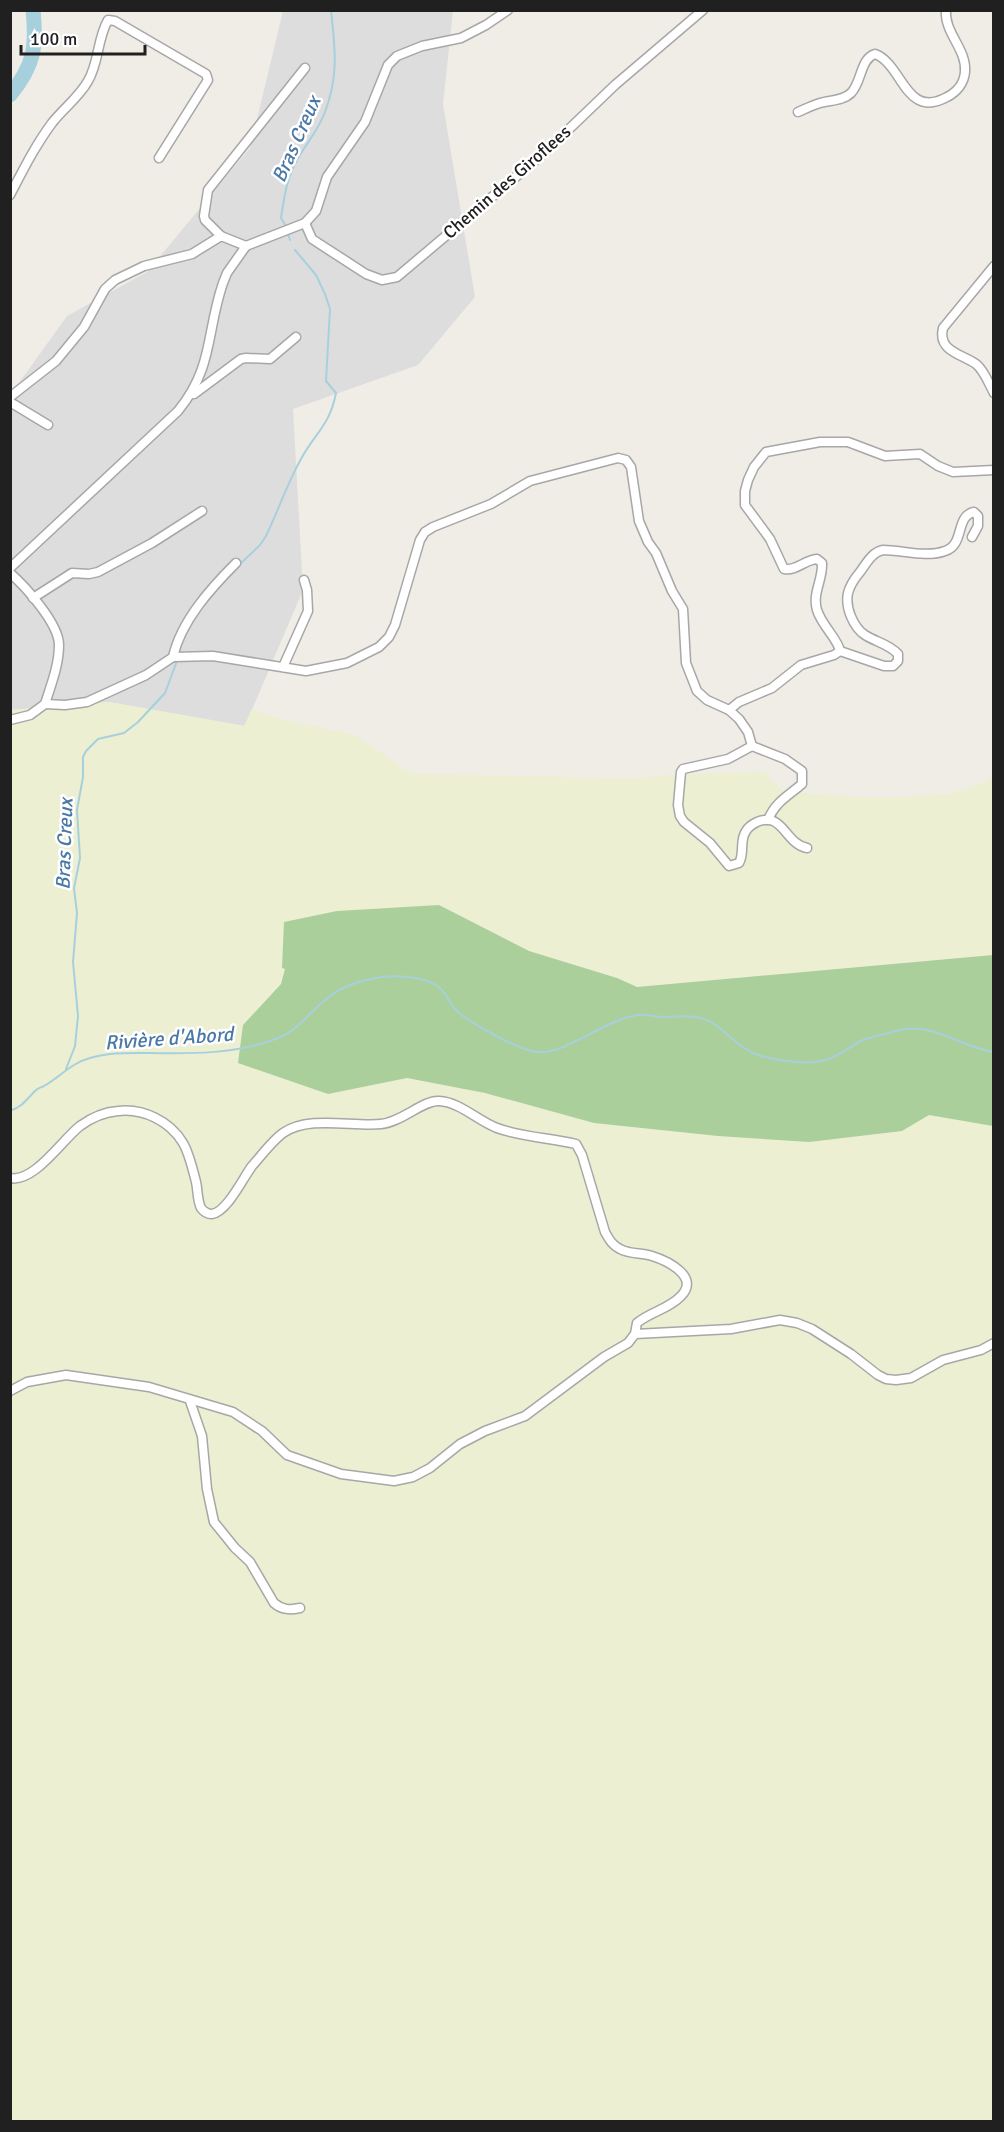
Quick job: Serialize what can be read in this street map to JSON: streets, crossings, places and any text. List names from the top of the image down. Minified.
{"streets":{"street":["Chemin des Giroflees"]},"water":["Bras Creux","Rivière d'Abord"],"scale_bar":"100 m"}
